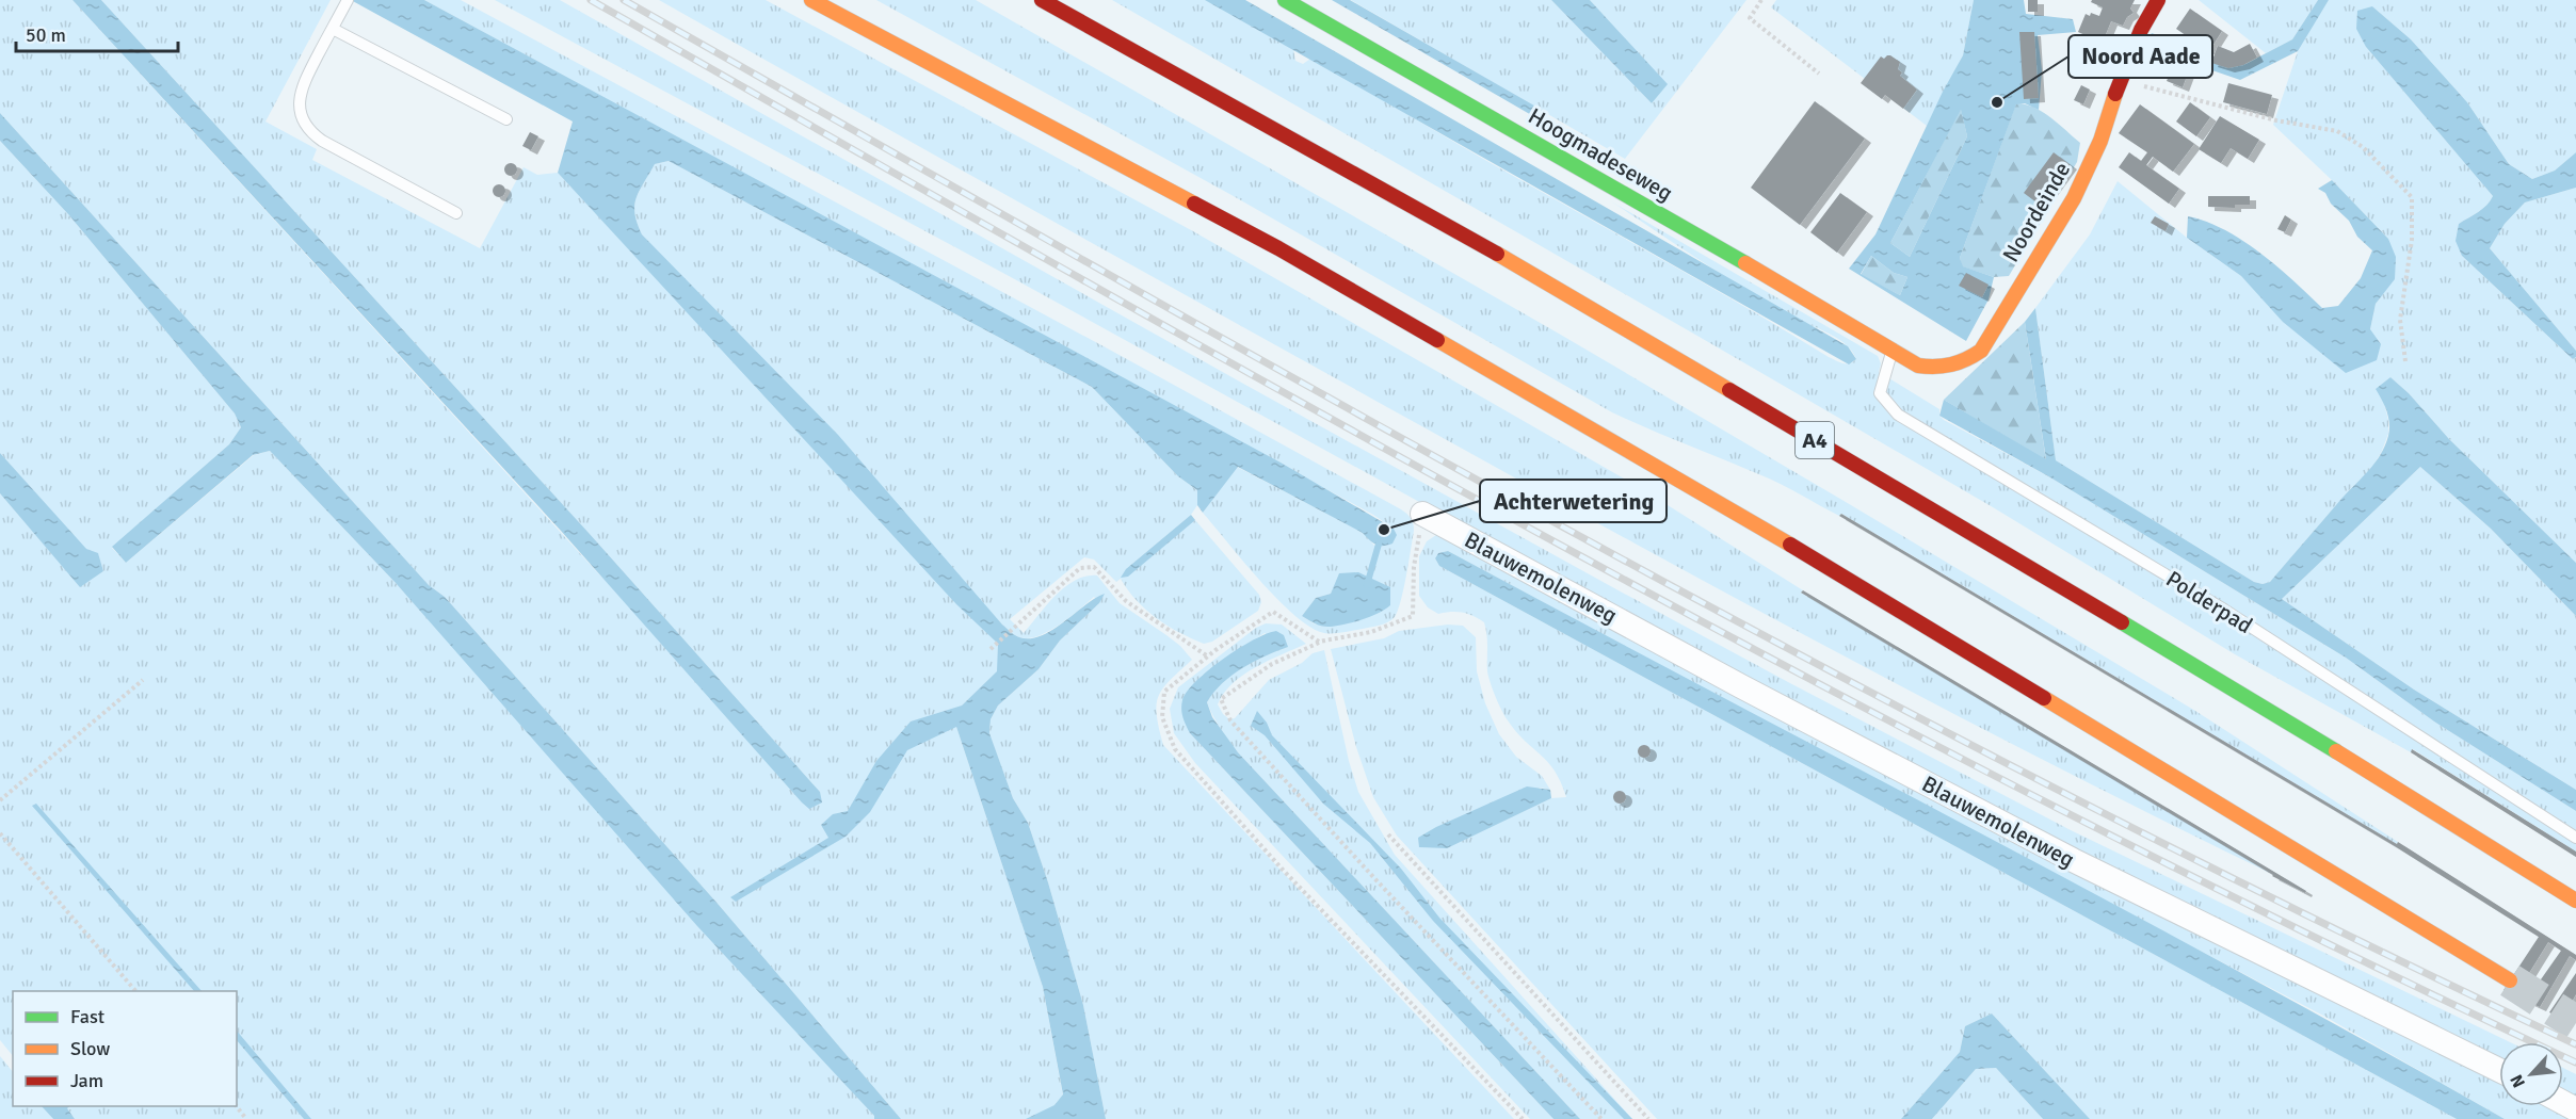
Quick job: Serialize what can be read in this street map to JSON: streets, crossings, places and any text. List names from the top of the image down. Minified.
{"streets":{"main road":["Hoogmadeseweg","Noordeinde","A4"],"street":["Blauwemolenweg"],"lane":["Polderpad"]},"crossings":[["Hoogmadeseweg","Noordeinde"],["Hoogmadeseweg","Polderpad"],["Noordeinde","Polderpad"]],"places":["Noord Aade","Achterwetering"],"legend":["Fast","Slow","Jam"],"scale_bar":"50 m","north":"bottom left"}
